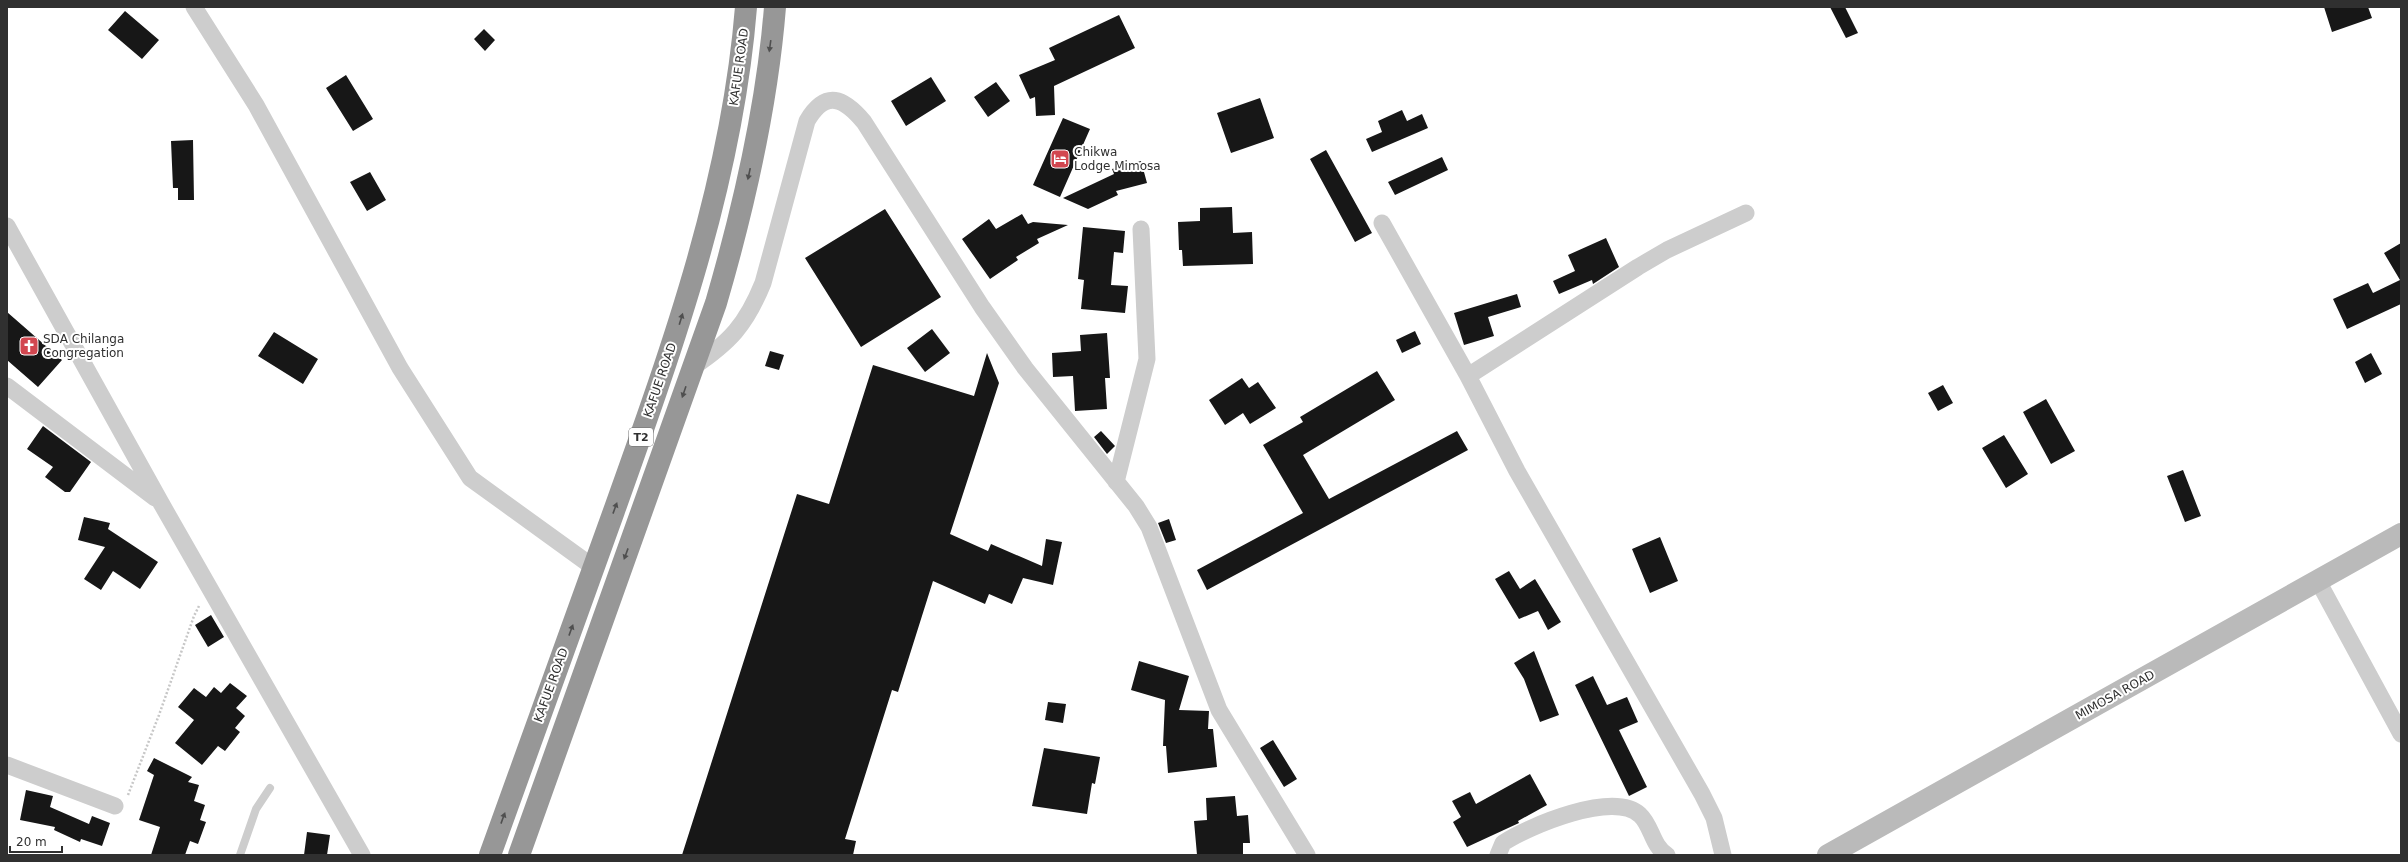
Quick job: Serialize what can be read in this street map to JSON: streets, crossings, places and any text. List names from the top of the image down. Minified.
{"streets":{"highway":["KAFUE ROAD","T2"],"street":["MIMOSA ROAD"]},"places":{"hotel":["Chikwa Lodge Mimosa"],"church":["SDA Chilanga Congregation"]},"scale_bar":"20 m"}
